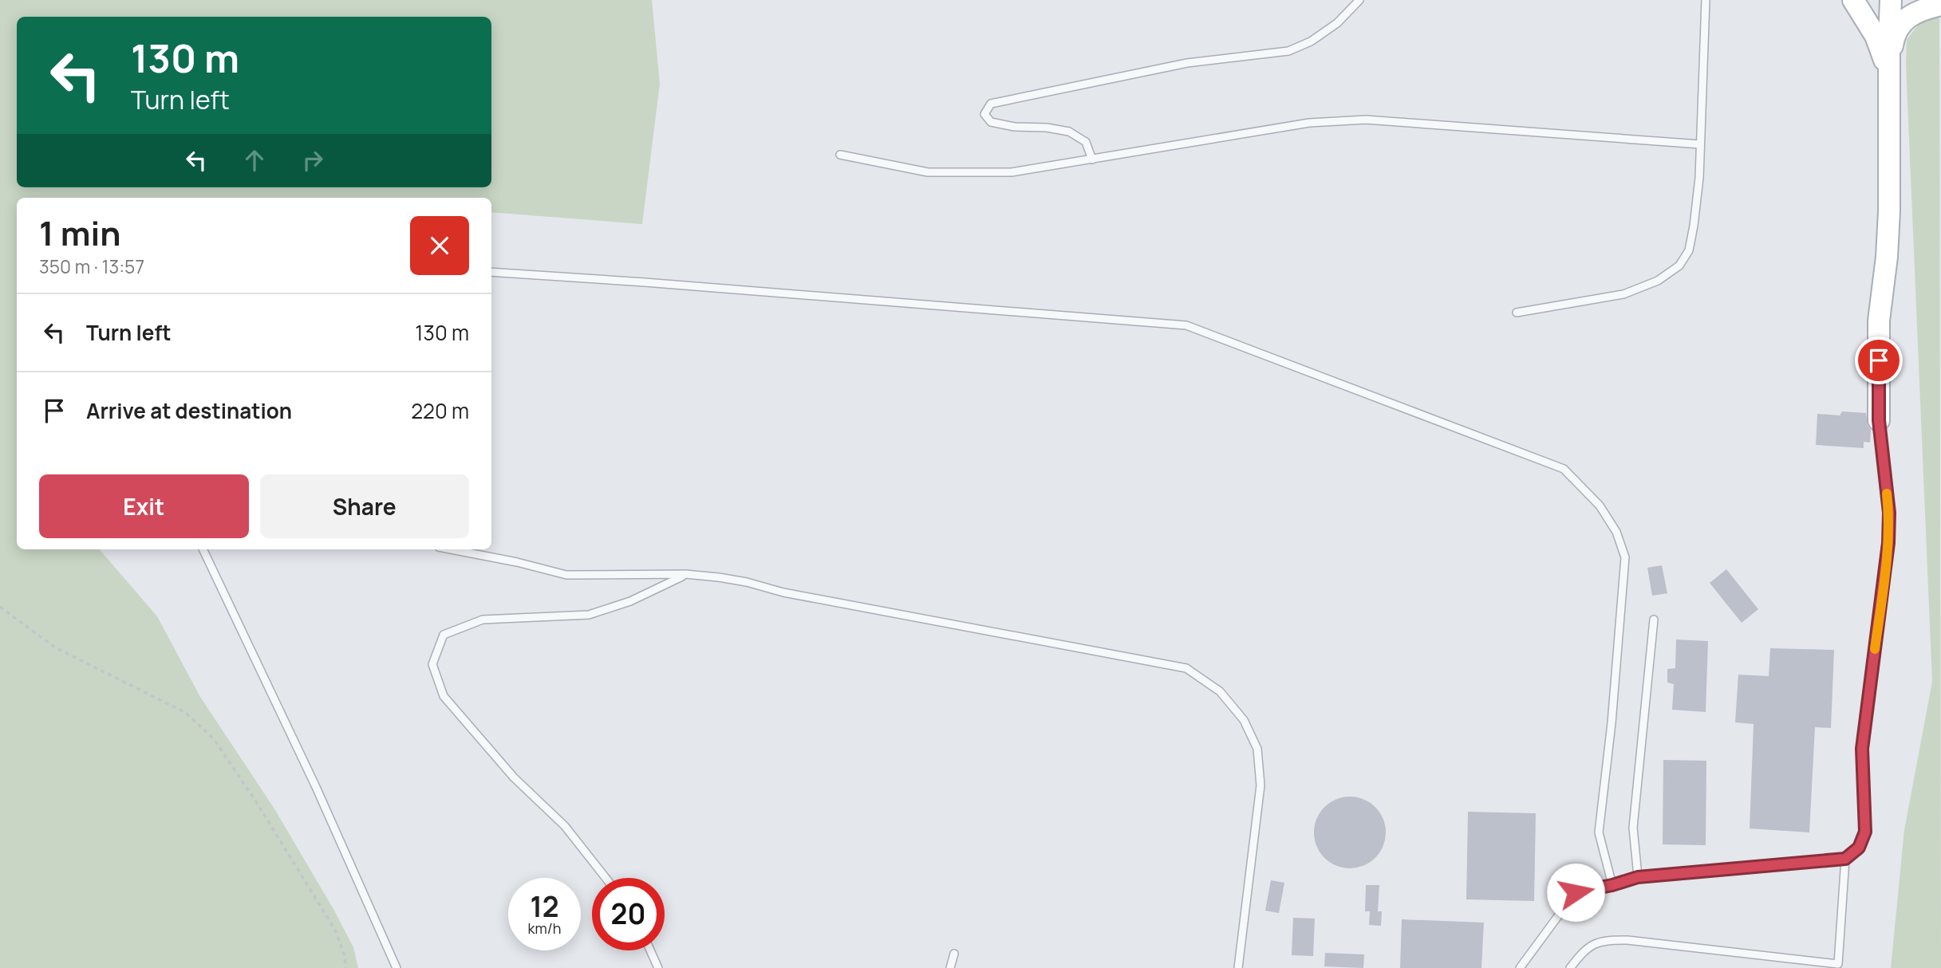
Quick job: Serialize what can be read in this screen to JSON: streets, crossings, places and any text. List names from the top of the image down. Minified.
{"page":{"turn":["130 m","Turn left"],"heading":["1 min","350 m · 13:57"],"list":[{"name":"Turn left","value":"130 m"},{"name":"Arrive at destination","value":"220 m"}],"buttons":["Exit","Share"],"speed":"12 km/h","limit":"20"}}
